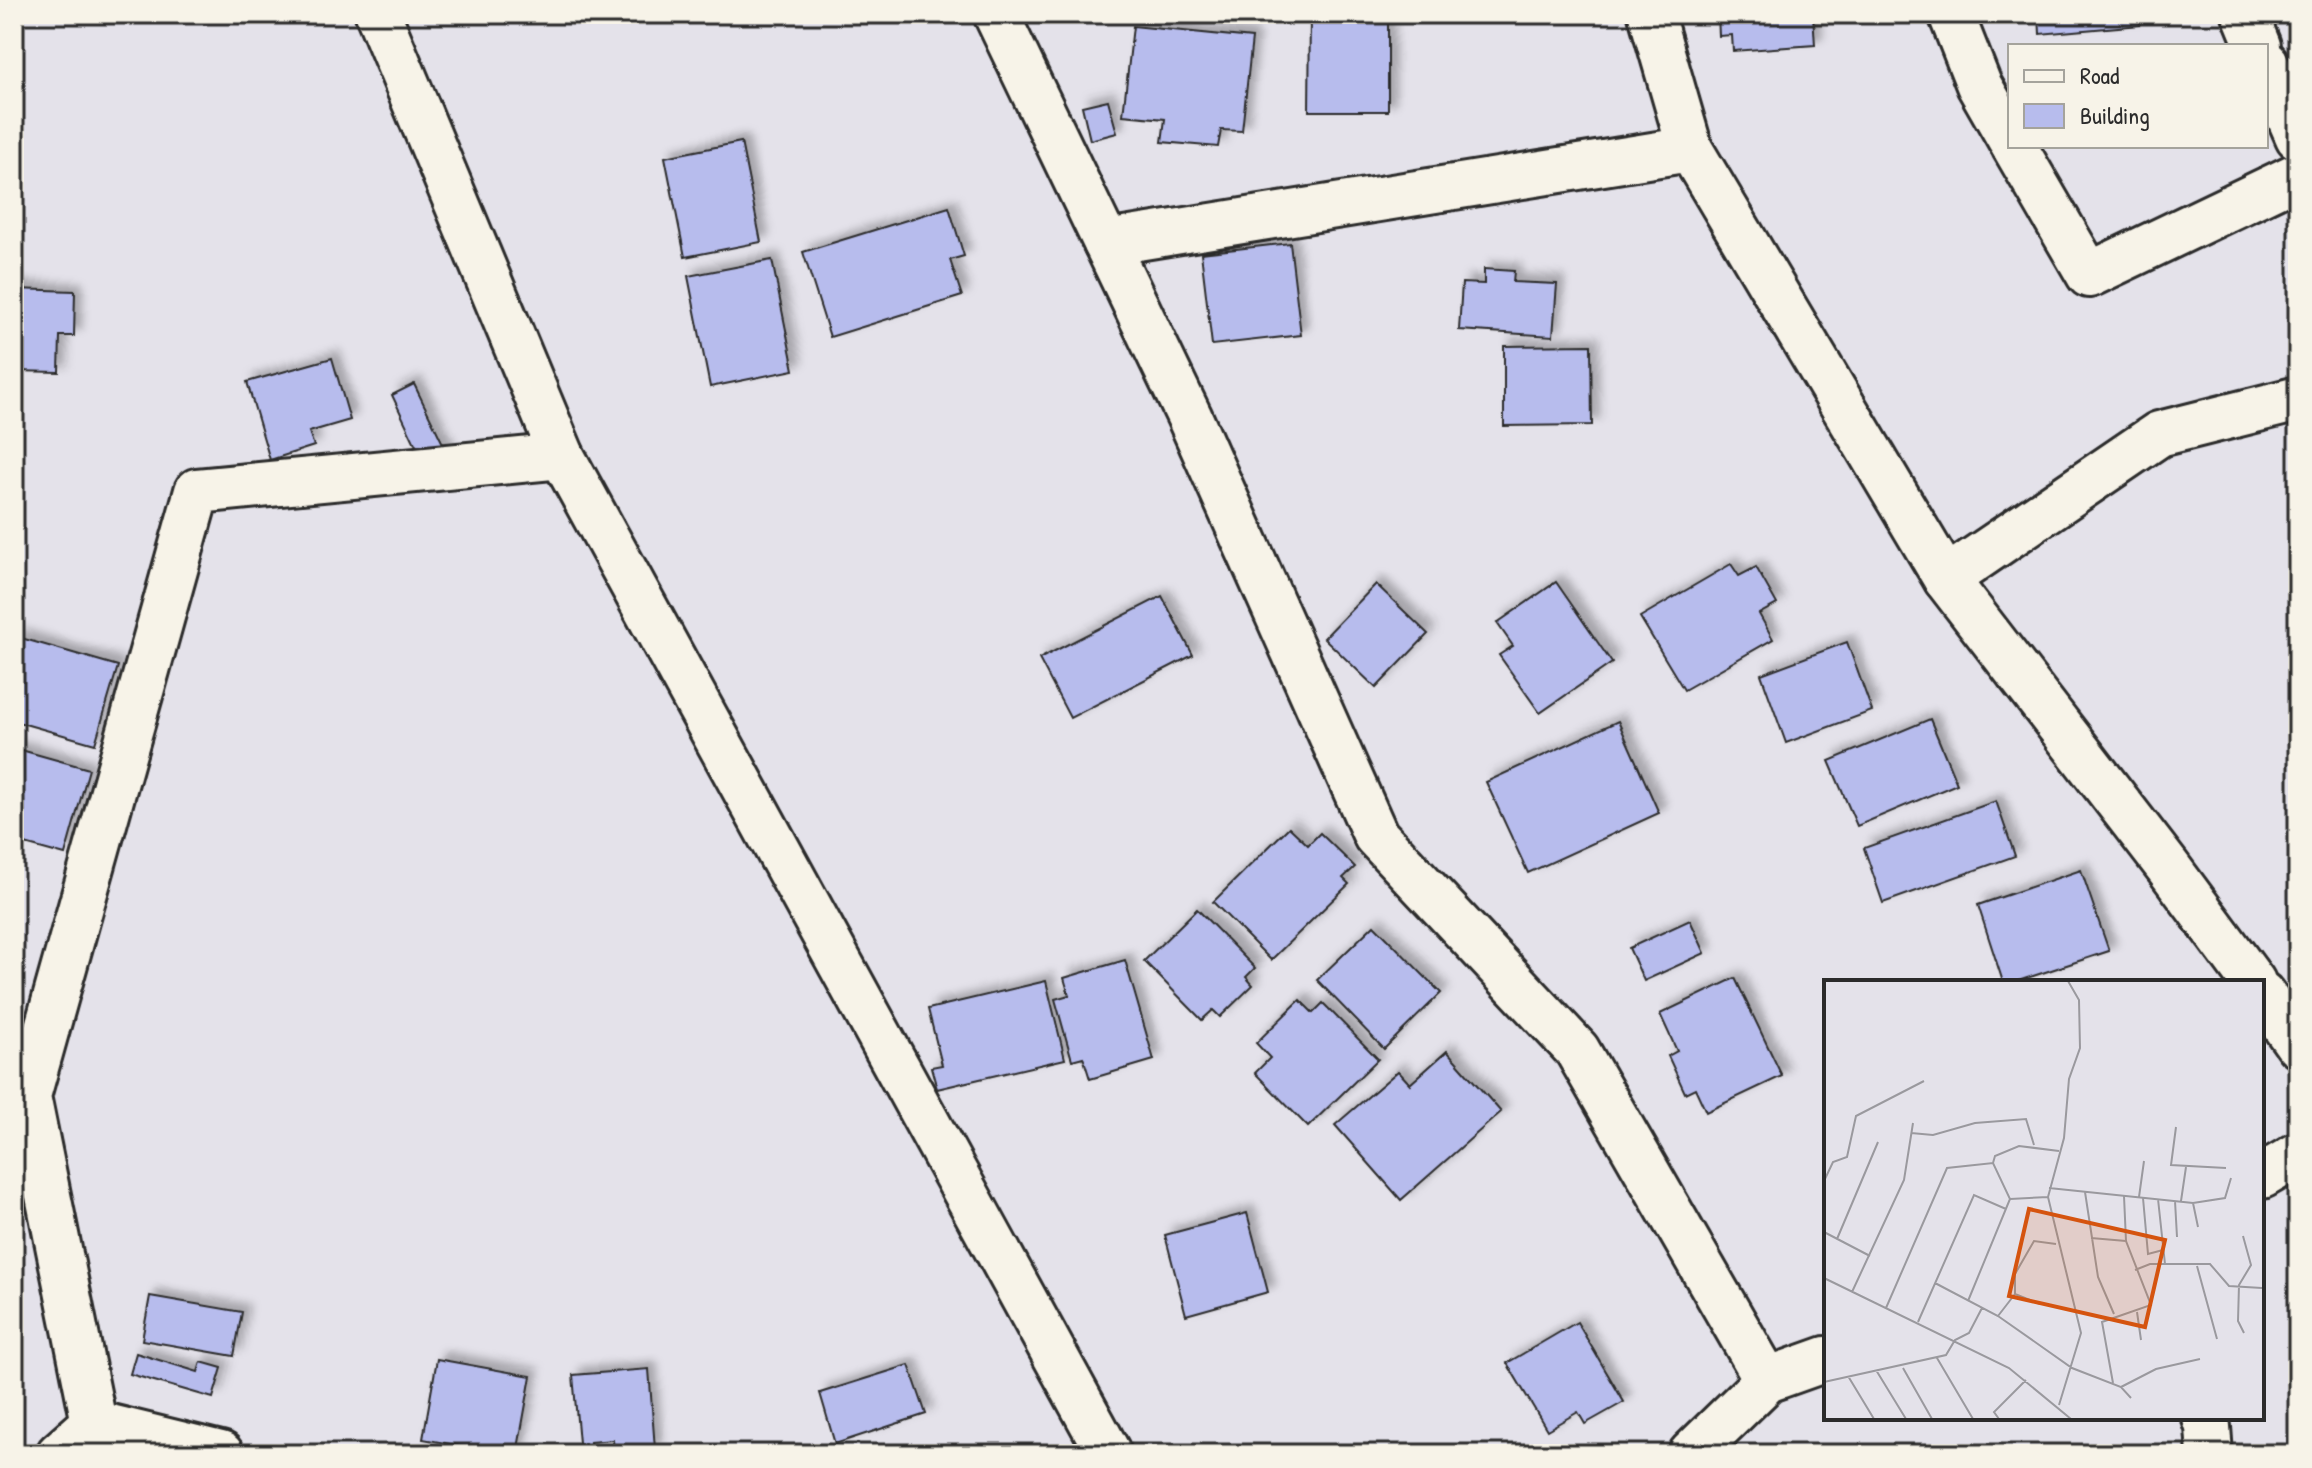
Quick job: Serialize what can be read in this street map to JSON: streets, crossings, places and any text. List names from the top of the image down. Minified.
{"legend":["Road","Building"]}
